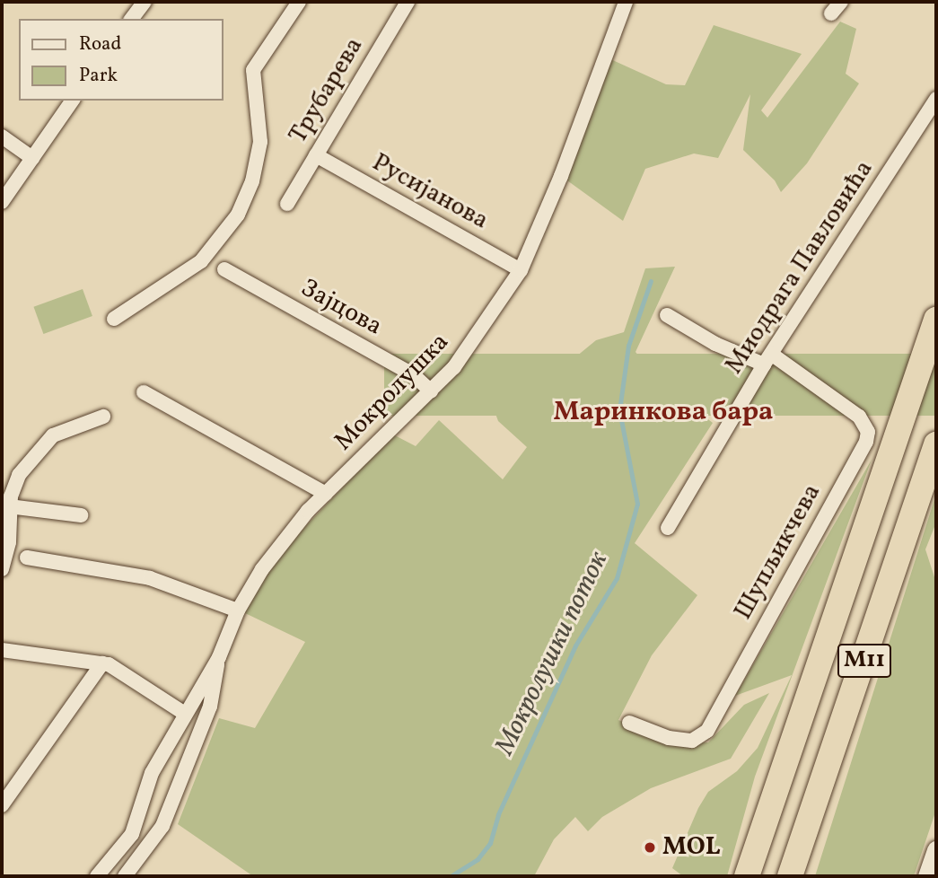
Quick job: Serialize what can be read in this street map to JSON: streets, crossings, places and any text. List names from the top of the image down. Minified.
{"streets":{"highway":["M11"],"street":["Трубарева","Русијанова","Миодрага Павловића","Зајцова","Мокролушка","Шупљикчева"]},"crossings":[["Трубарева","Русијанова"],["Русијанова","Мокролушка"],["Миодрага Павловића","Шупљикчева"],["Зајцова","Мокролушка"]],"districts":["Маринкова бара"],"water":["Мокролушки поток"],"places":["MOL"],"legend":["Road","Park"]}
